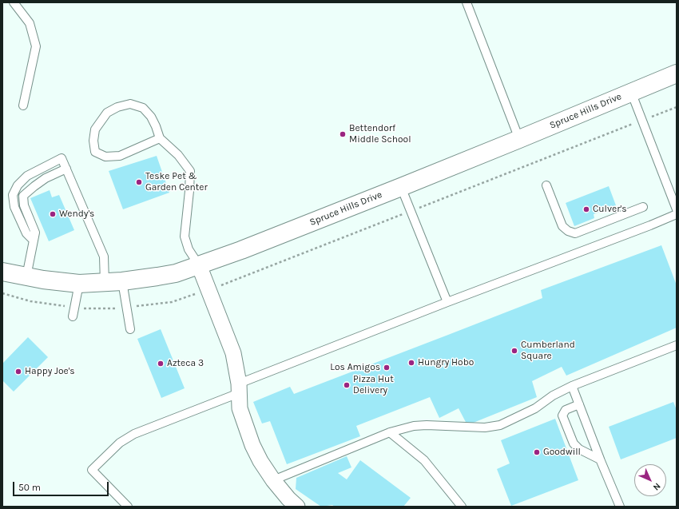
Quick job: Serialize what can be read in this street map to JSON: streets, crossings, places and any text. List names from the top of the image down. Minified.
{"streets":{"main road":["Spruce Hills Drive"]},"places":["Bettendorf Middle School","Teske Pet & Garden Center","Culver's","Wendy's","Cumberland Square","Hungry Hobo","Azteca 3","Los Amigos","Happy Joe's","Pizza Hut Delivery","Goodwill"],"scale_bar":"50 m","north":"bottom right"}
